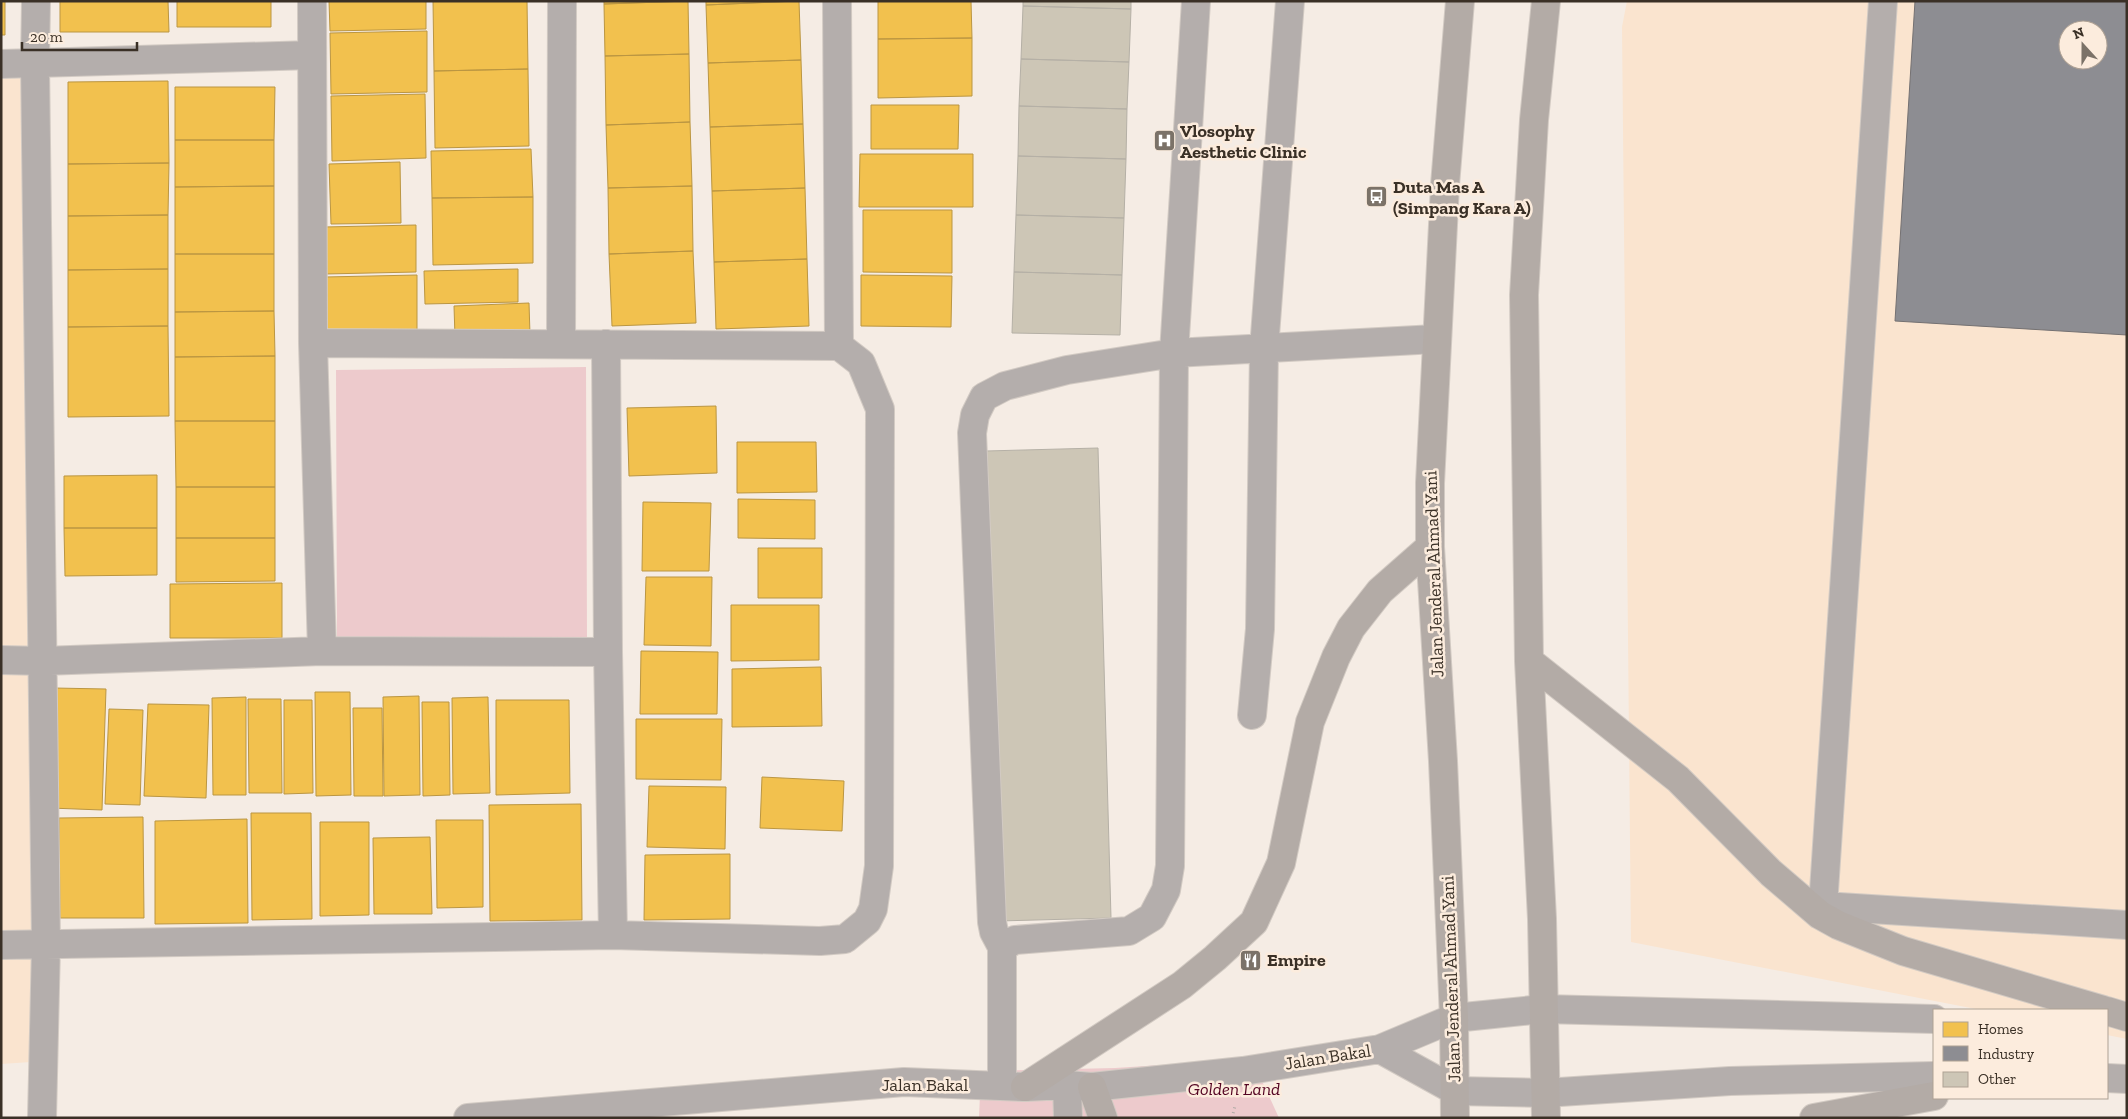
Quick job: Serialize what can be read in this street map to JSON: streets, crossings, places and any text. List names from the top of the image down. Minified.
{"streets":{"highway":["Jalan Jenderal Ahmad Yani"],"street":["Jalan Bakal"]},"crossings":[["Jalan Jenderal Ahmad Yani","Jalan Bakal"]],"parks":["Golden Land"],"places":{"hospital":["Vlosophy Aesthetic Clinic"],"bus stop":["Duta Mas A (Simpang Kara A)"],"restaurant":["Empire"]},"legend":["Homes","Industry","Other"],"scale_bar":"20 m","north":"top"}
